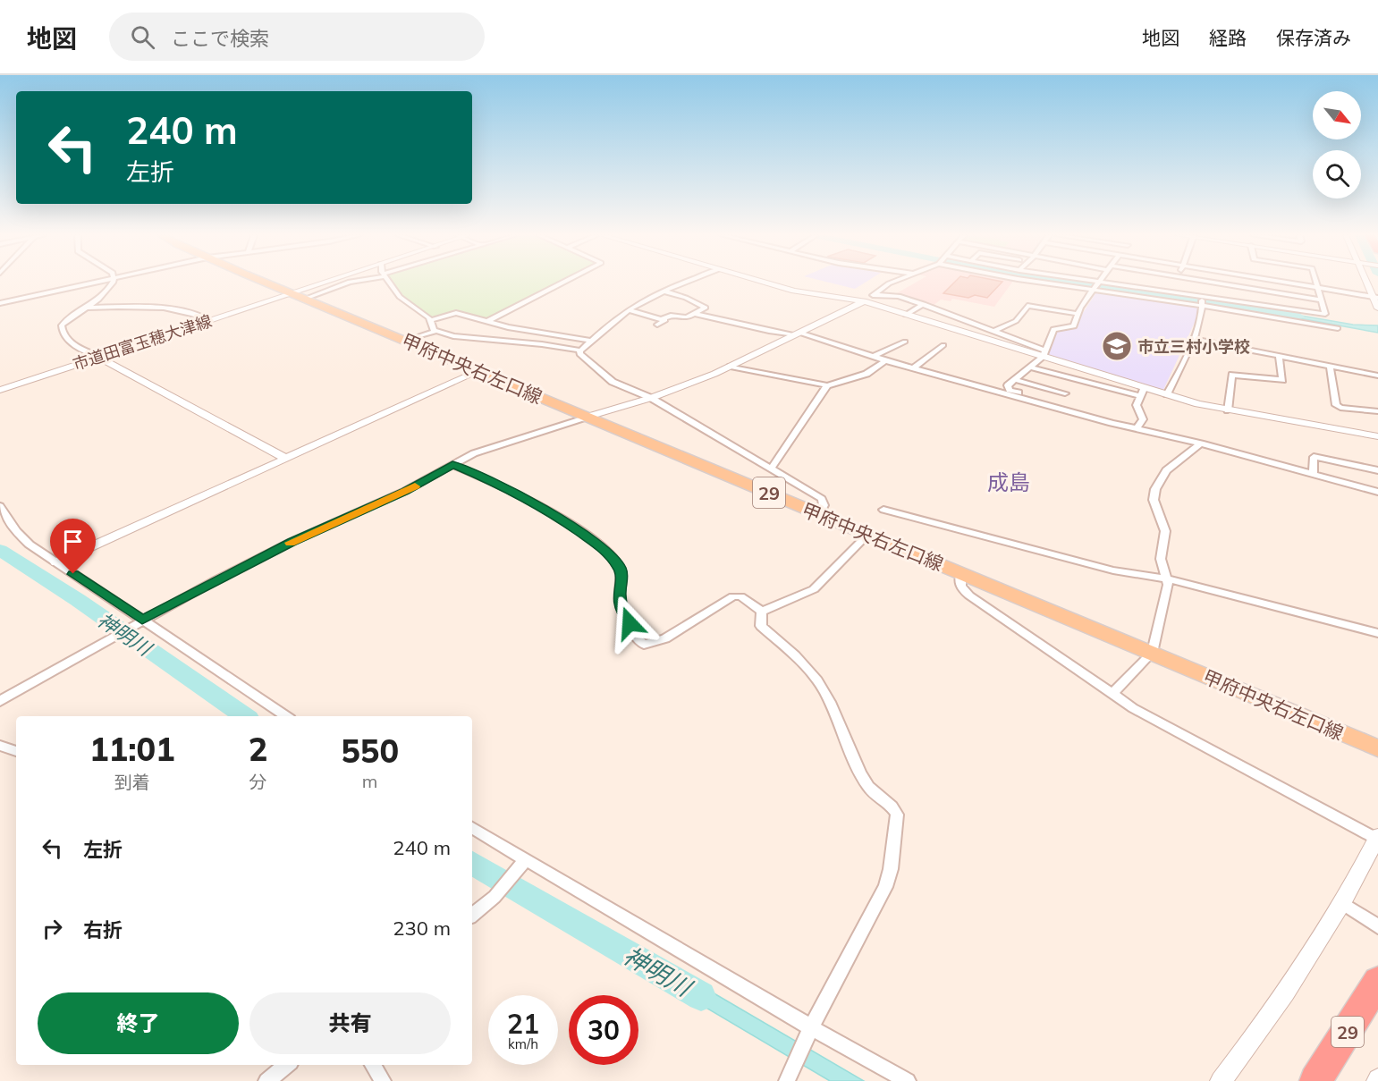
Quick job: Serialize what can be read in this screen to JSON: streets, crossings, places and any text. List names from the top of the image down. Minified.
{"streets":{"highway":["29"],"main road":["甲府中央右左口線"],"street":["市道田富玉穂大津線"]},"crossings":[["市道田富玉穂大津線","甲府中央右左口線"]],"districts":["成島"],"water":["神明川"],"places":{"school or university":["市立三村小学校"]},"north":"bottom right","page":{"header":"地図","search":"ここで検索","nav":["地図","経路","保存済み"],"turn":["240 m","左折"],"eta":["11:01","到着","2","分","550","m"],"list":[{"name":"左折","value":"240 m"},{"name":"右折","value":"230 m"}],"buttons":["終了","共有"],"speed":"21 km/h","limit":"30"}}
